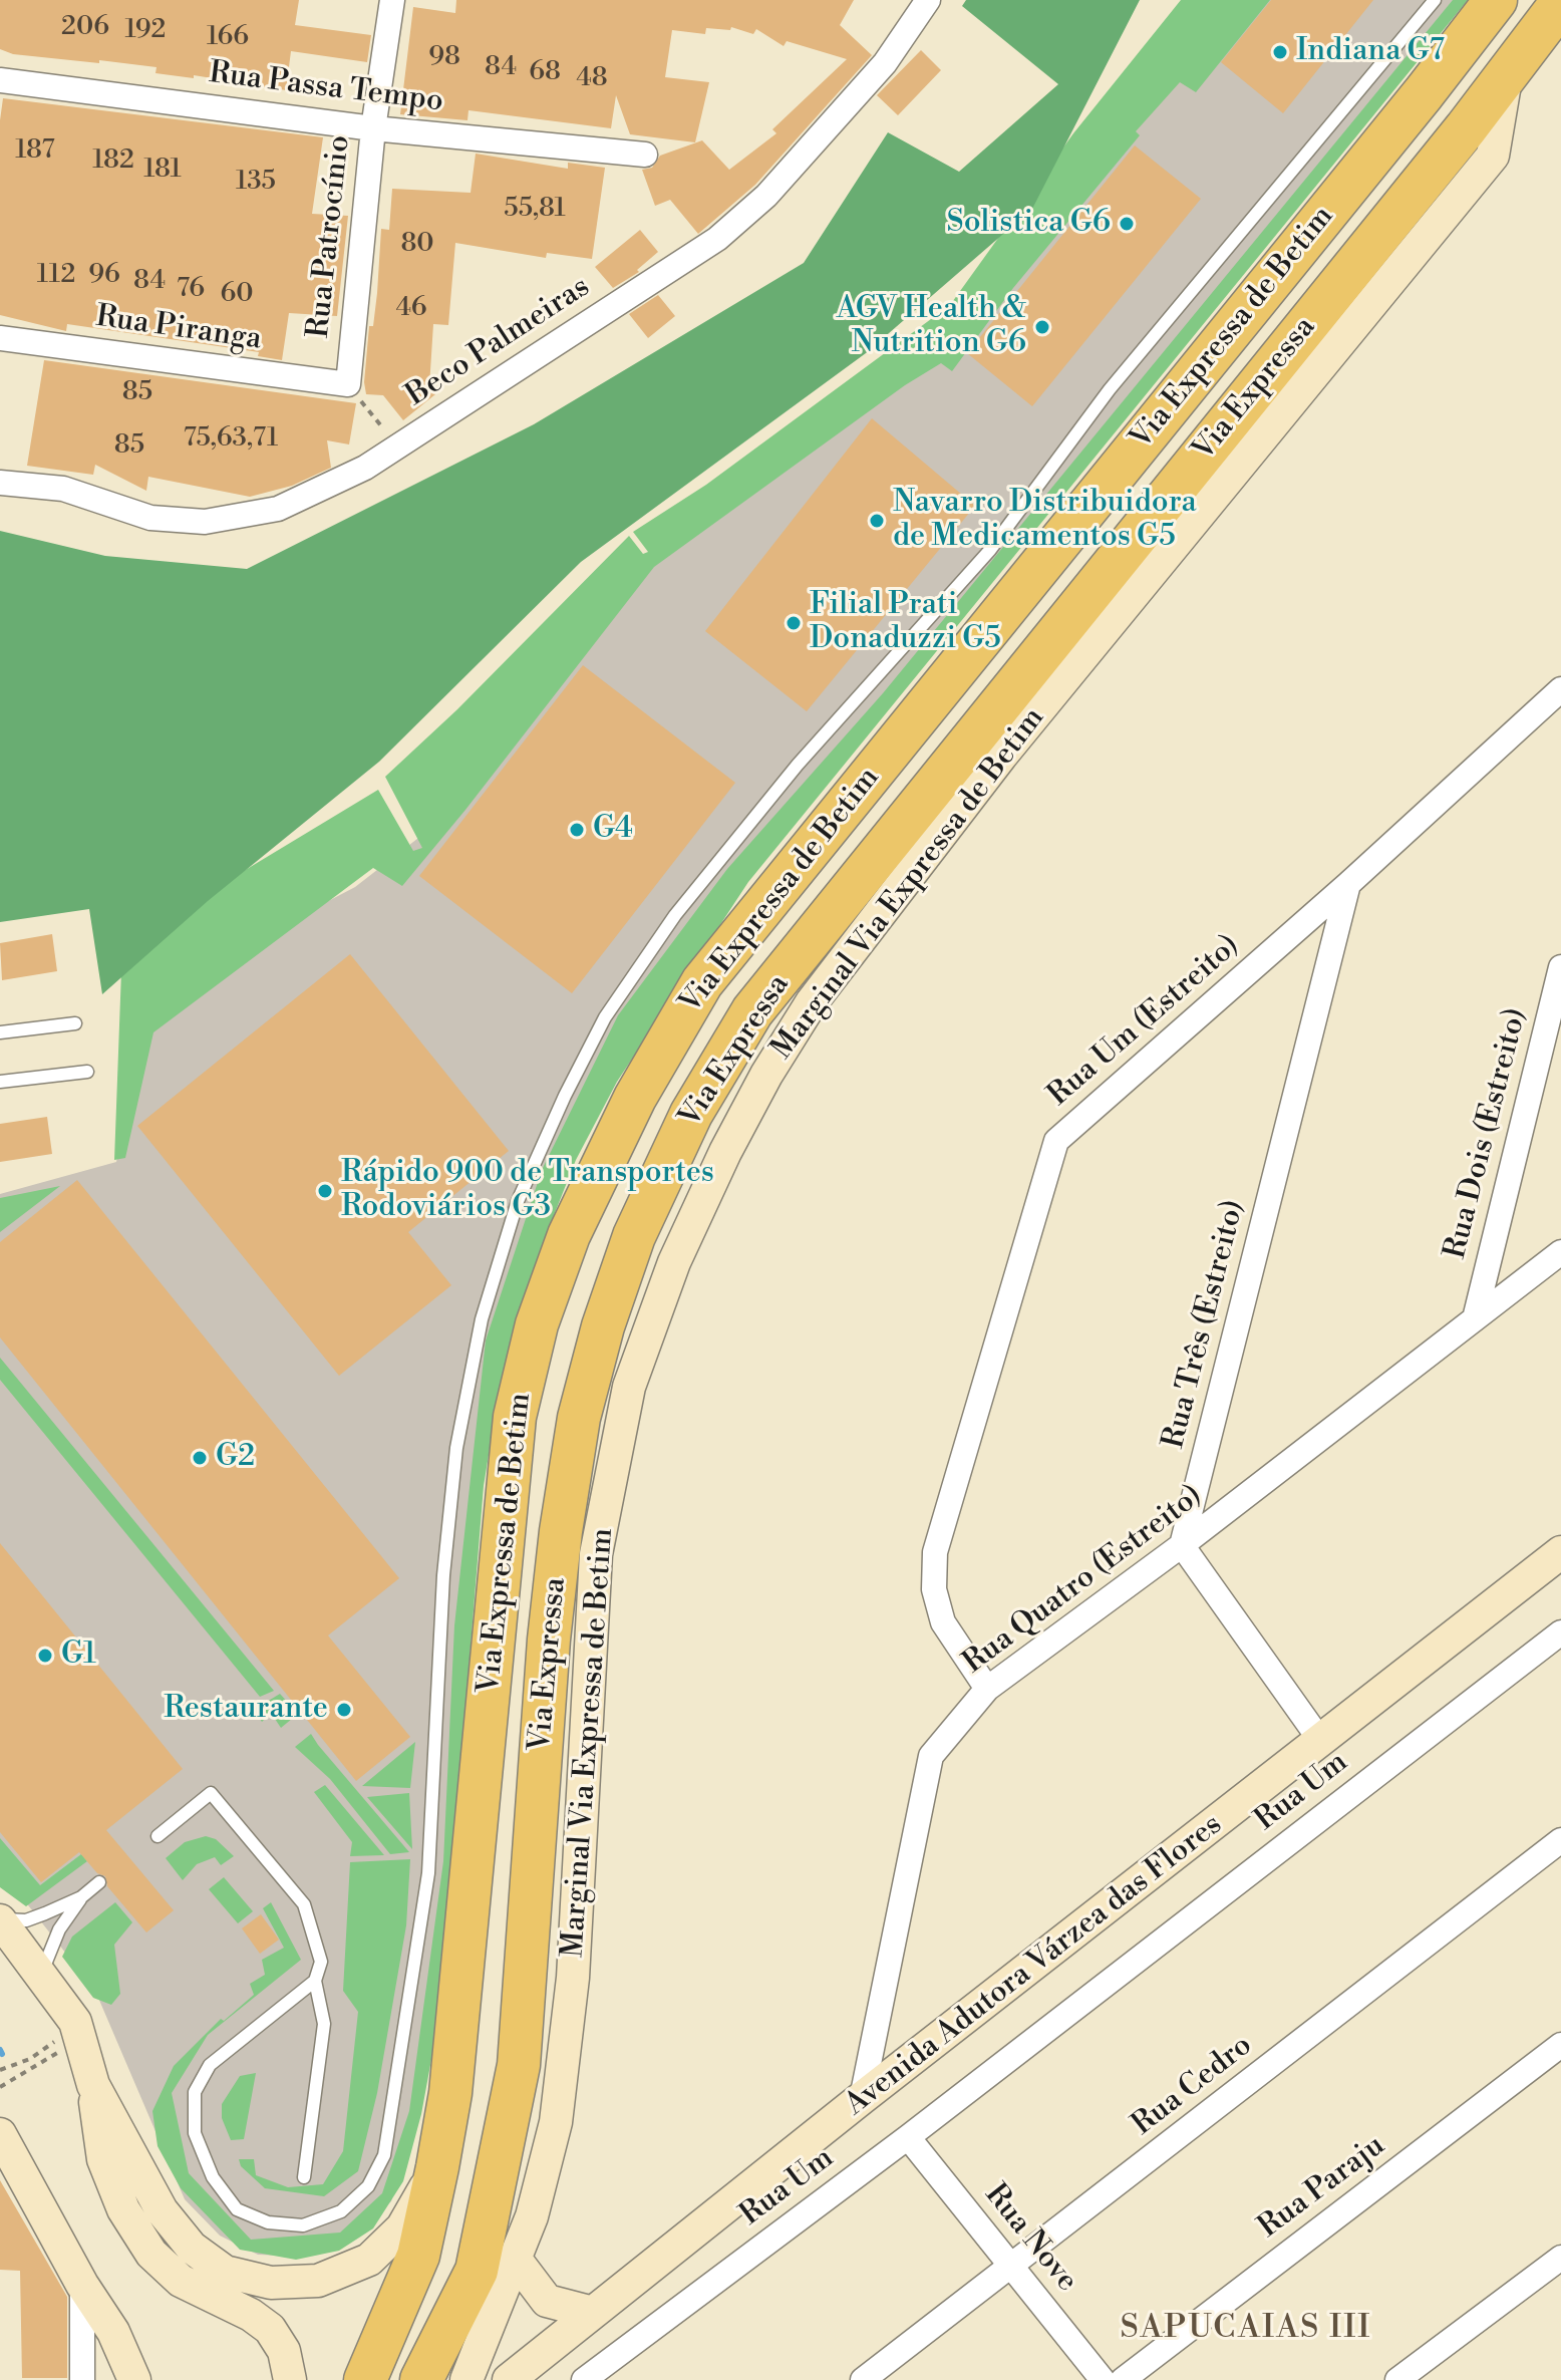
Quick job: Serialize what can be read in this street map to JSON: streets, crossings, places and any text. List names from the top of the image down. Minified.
{"streets":{"highway":["Via Expressa de Betim","Via Expressa"],"street":["Rua Passa Tempo","Rua Patrocínio","Rua Piranga","Beco Palmeiras","Marginal Via Expressa de Betim","Rua Um (Estreito)","Rua Dois (Estreito)","Rua Três (Estreito)","Rua Quatro (Estreito)","Rua Um","Avenida Adutora Várzea das Flores","Rua Cedro","Rua Paraju","Rua Nove"]},"crossings":[["Rua Passa Tempo","Rua Patrocínio"],["Rua Patrocínio","Rua Piranga"],["Via Expressa","Marginal Via Expressa de Betim"],["Rua Um (Estreito)","Rua Três (Estreito)"],["Rua Um (Estreito)","Rua Quatro (Estreito)"],["Rua Dois (Estreito)","Rua Quatro (Estreito)"],["Rua Três (Estreito)","Rua Quatro (Estreito)"],["Rua Quatro (Estreito)","Avenida Adutora Várzea das Flores"],["Rua Um","Rua Nove"],["Rua Cedro","Rua Nove"]],"districts":["SAPUCAIAS III"],"places":["Indiana G7","Solistica G6","AGV Health & Nutrition G6","Navarro Distribuidora de Medicamentos G5","Filial Prati Donaduzzi G5","G4","Rápido 900 de Transportes Rodoviários G3","G2","G1","Restaurante"],"house_numbers":["206","192","166","98","84","68","48","187","182","181","135","55,81","80","112","96","84","76","60","46","85","75,63,71","85"]}
